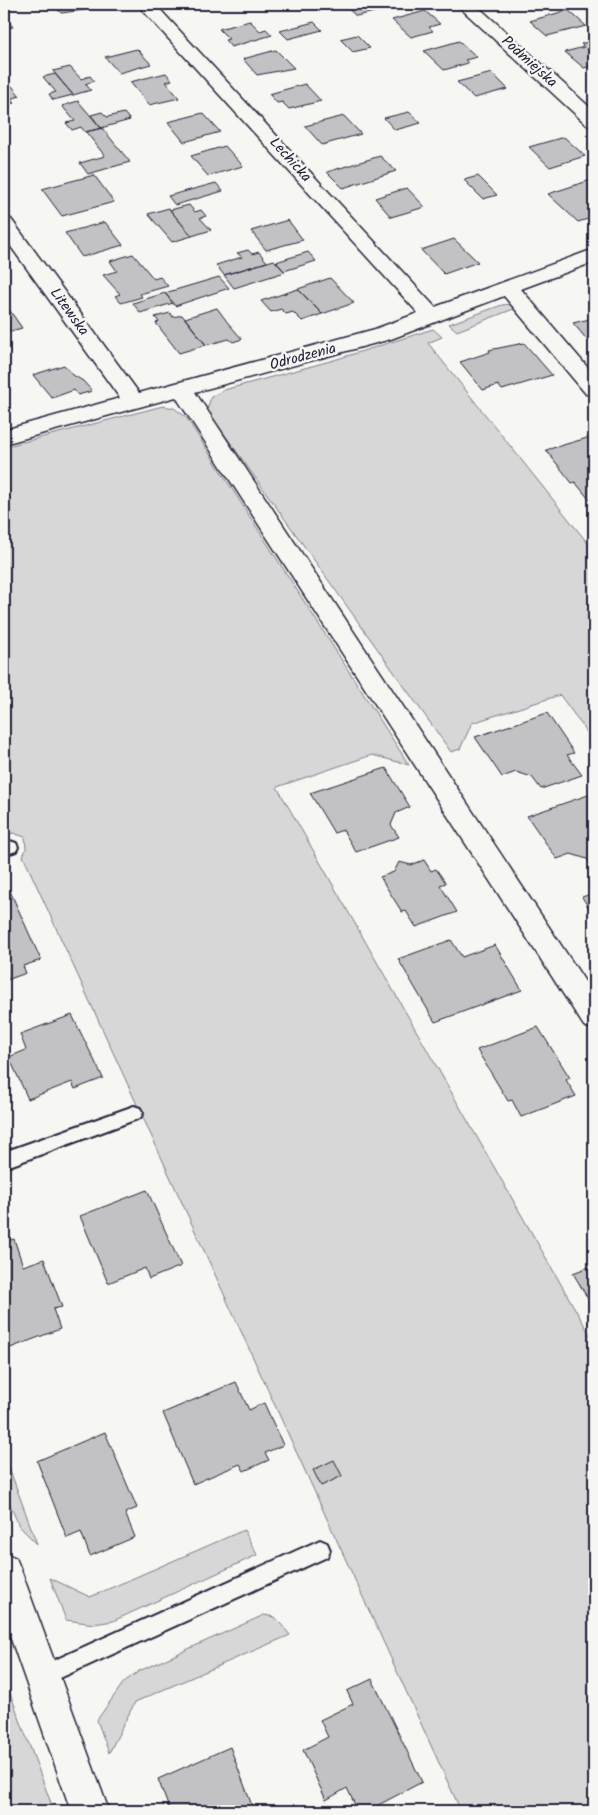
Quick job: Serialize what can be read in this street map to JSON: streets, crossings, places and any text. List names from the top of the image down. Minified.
{"streets":{"street":["Podmiejska","Lechicka","Litewska","Odrodzenia"]},"crossings":[["Lechicka","Odrodzenia"],["Litewska","Odrodzenia"]]}
